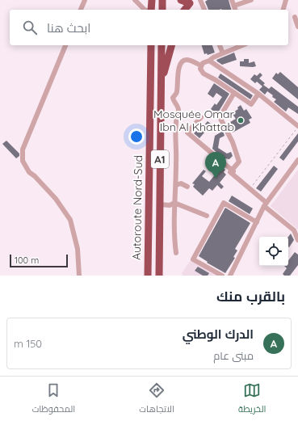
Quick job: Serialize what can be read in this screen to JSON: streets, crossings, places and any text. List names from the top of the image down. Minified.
{"streets":{"highway":["A1","Autoroute Nord-Sud"]},"places":["Mosquée Omar Ibn Al Khattab"],"scale_bar":"100 m","page":{"search":"ابحث هنا","pins":"A","scale":"100 m","heading":"بالقرب منك","list":[{"mark":"A","name":"الدرك الوطني","note":"مبنى عام","value":"150 m"}],"nav":["الخريطة","الاتجاهات","المحفوظات"]}}
